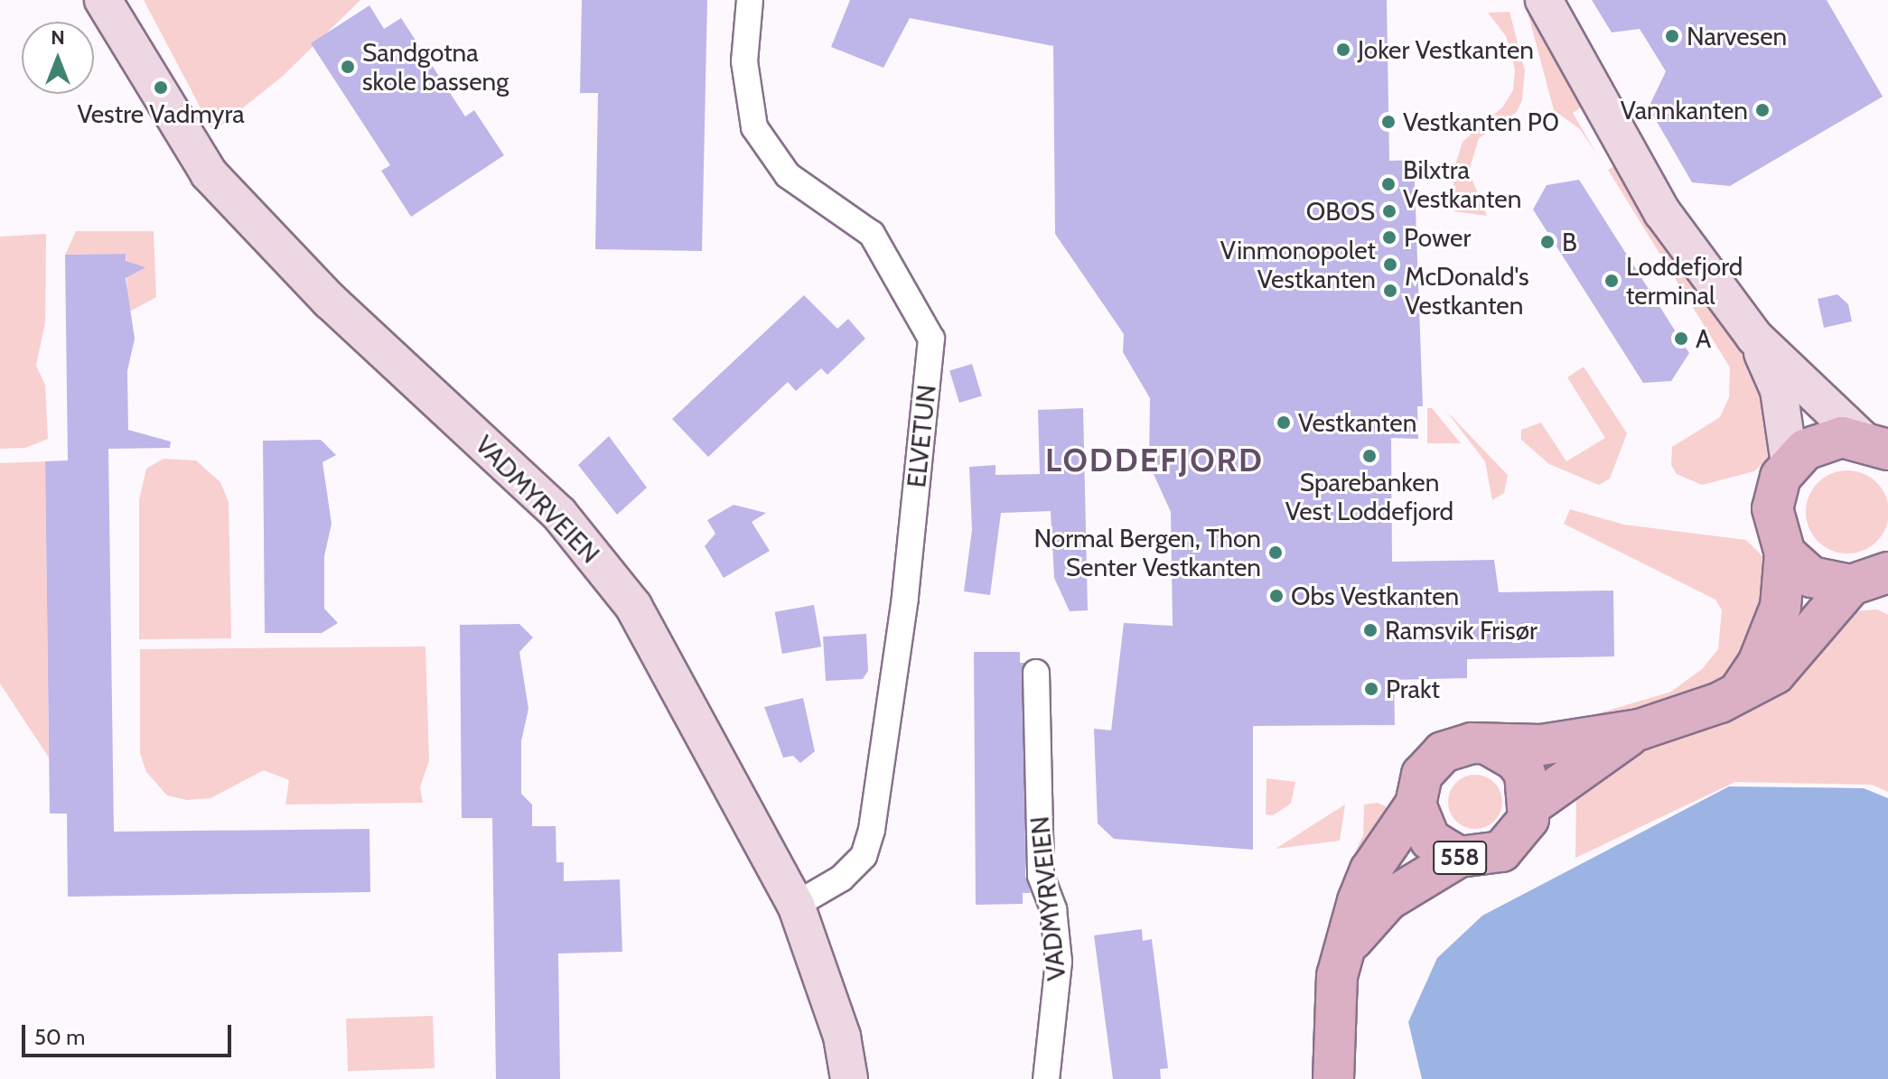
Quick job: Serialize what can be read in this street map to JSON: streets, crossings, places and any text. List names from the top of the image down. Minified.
{"streets":{"main road":["VADMYRVEIEN","558"],"street":["ELVETUN"]},"crossings":[["ELVETUN","VADMYRVEIEN"]],"districts":["LODDEFJORD"],"places":["Narvesen","Joker Vestkanten","Sandgotna skole basseng","Vestre Vadmyra","Vannkanten","Vestkanten P0","Bilxtra Vestkanten","OBOS","Power","B","Vinmonopolet Vestkanten","Loddefjord terminal","McDonald's Vestkanten","A","Vestkanten","Sparebanken Vest Loddefjord","Normal Bergen, Thon Senter Vestkanten","Obs Vestkanten","Ramsvik Frisør","Prakt"],"scale_bar":"50 m","north":"top"}
